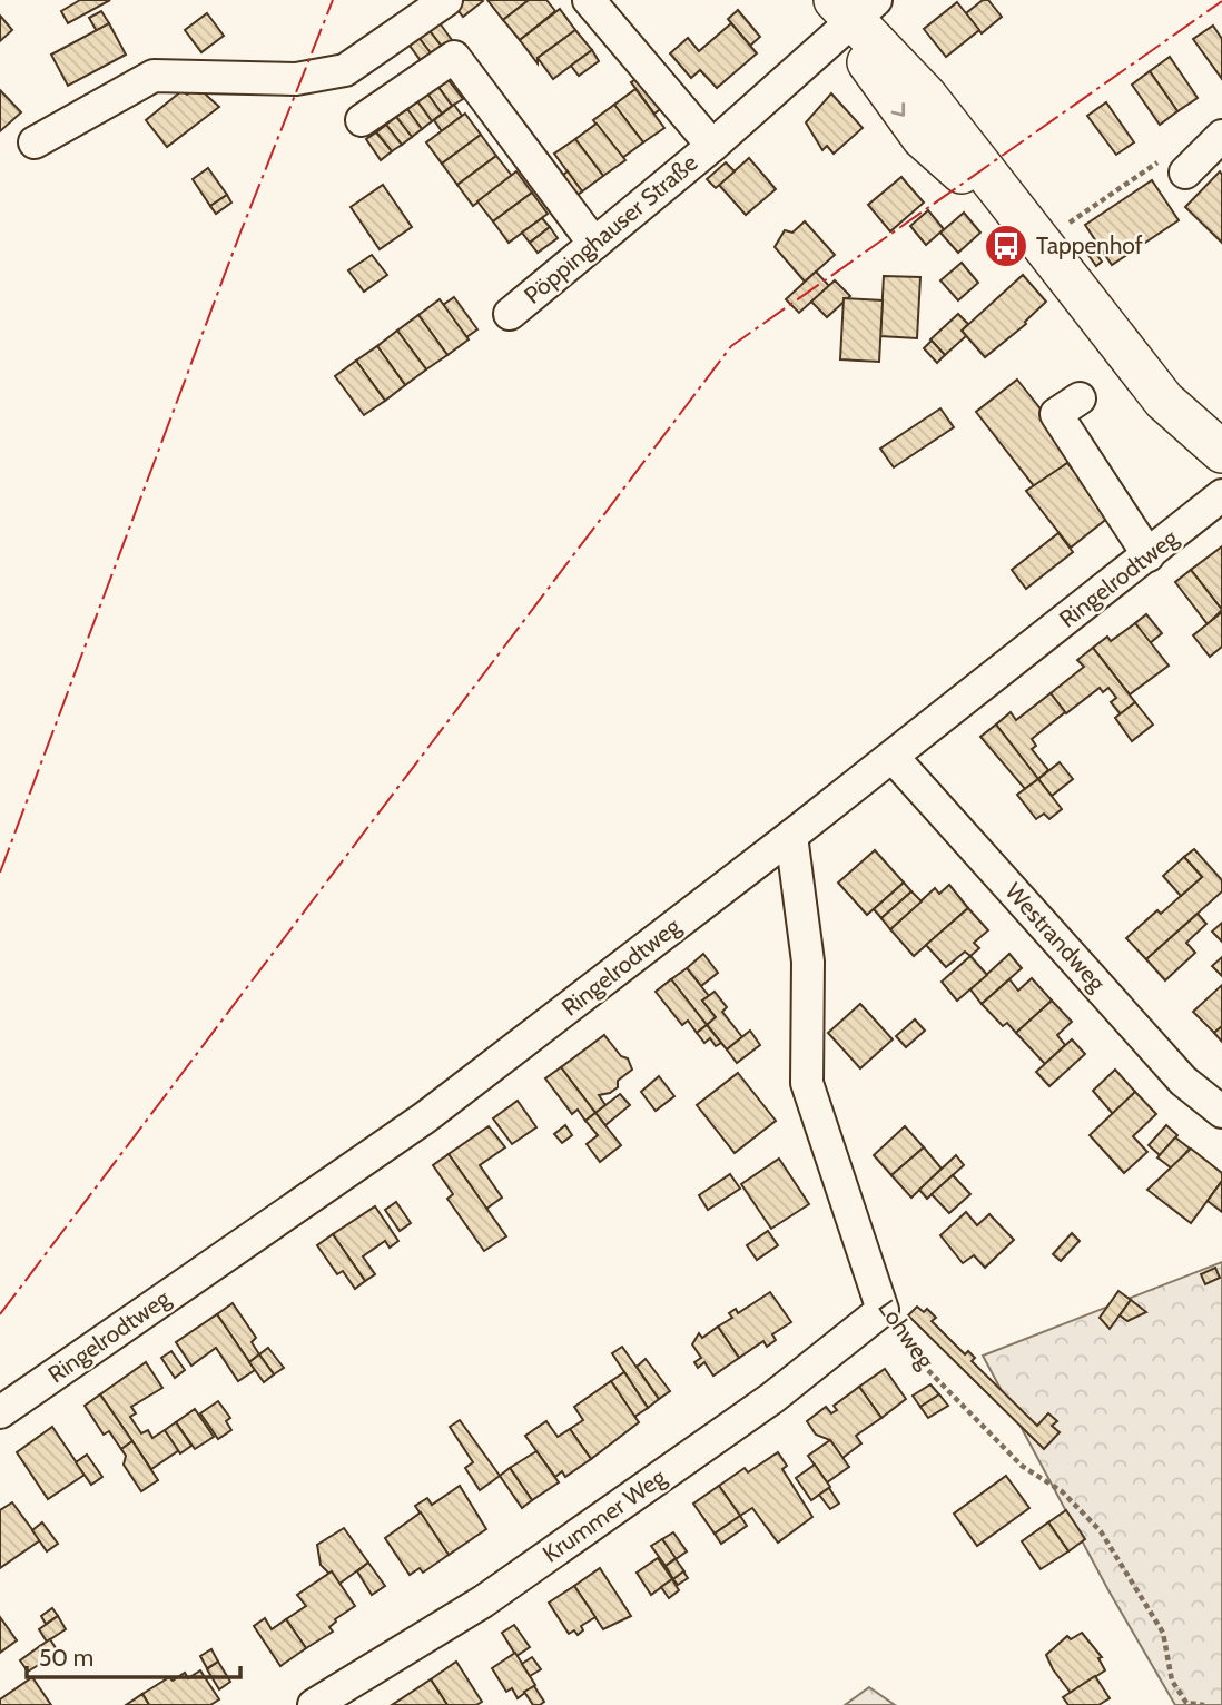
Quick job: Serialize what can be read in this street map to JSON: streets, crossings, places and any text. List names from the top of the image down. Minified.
{"streets":{"main road":["Pöppinghauser Straße"],"street":["Ringelrodtweg","Westrandweg","Lohweg","Krummer Weg"]},"crossings":[["Ringelrodtweg","Westrandweg"],["Ringelrodtweg","Lohweg"],["Lohweg","Krummer Weg"]],"places":{"bus stop":["Tappenhof"]},"scale_bar":"50 m"}
